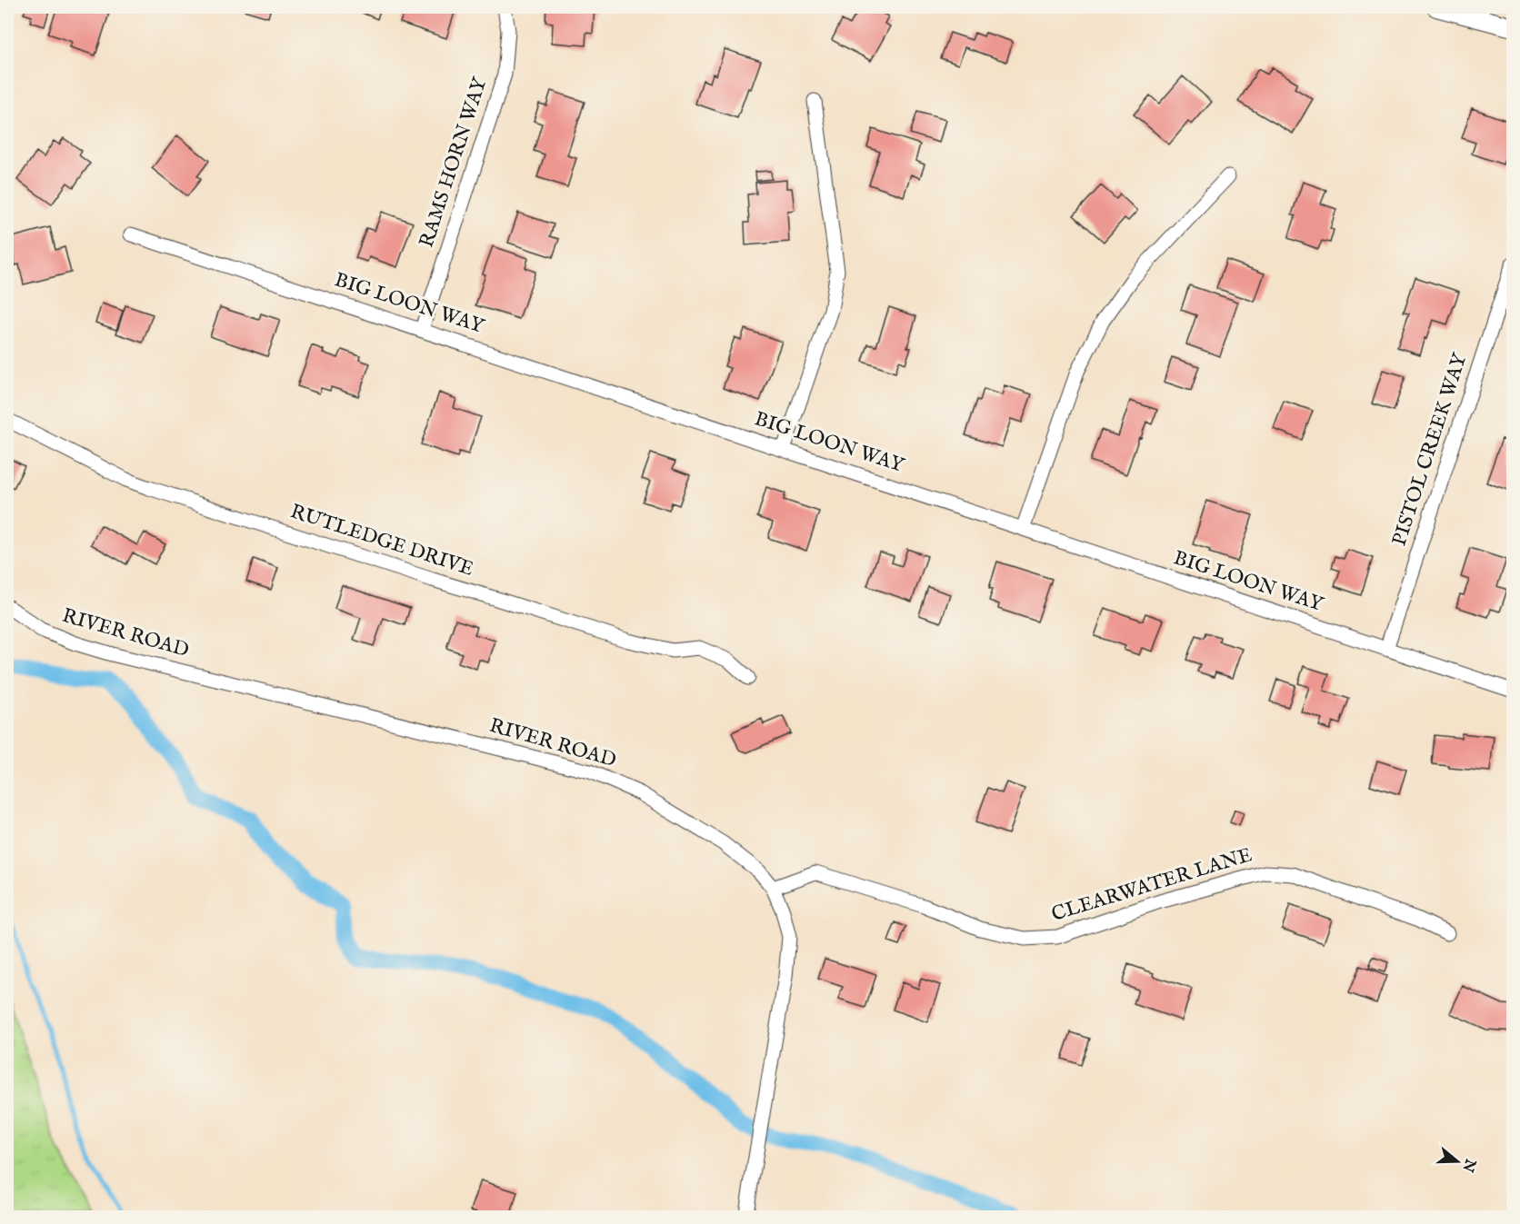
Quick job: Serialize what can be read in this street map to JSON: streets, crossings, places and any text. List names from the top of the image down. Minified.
{"streets":{"street":["RAMS HORN WAY","BIG LOON WAY","PISTOL CREEK WAY","RUTLEDGE DRIVE","RIVER ROAD","CLEARWATER LANE"]},"crossings":[["RAMS HORN WAY","BIG LOON WAY"],["BIG LOON WAY","PISTOL CREEK WAY"],["RIVER ROAD","CLEARWATER LANE"]],"north":"right"}
